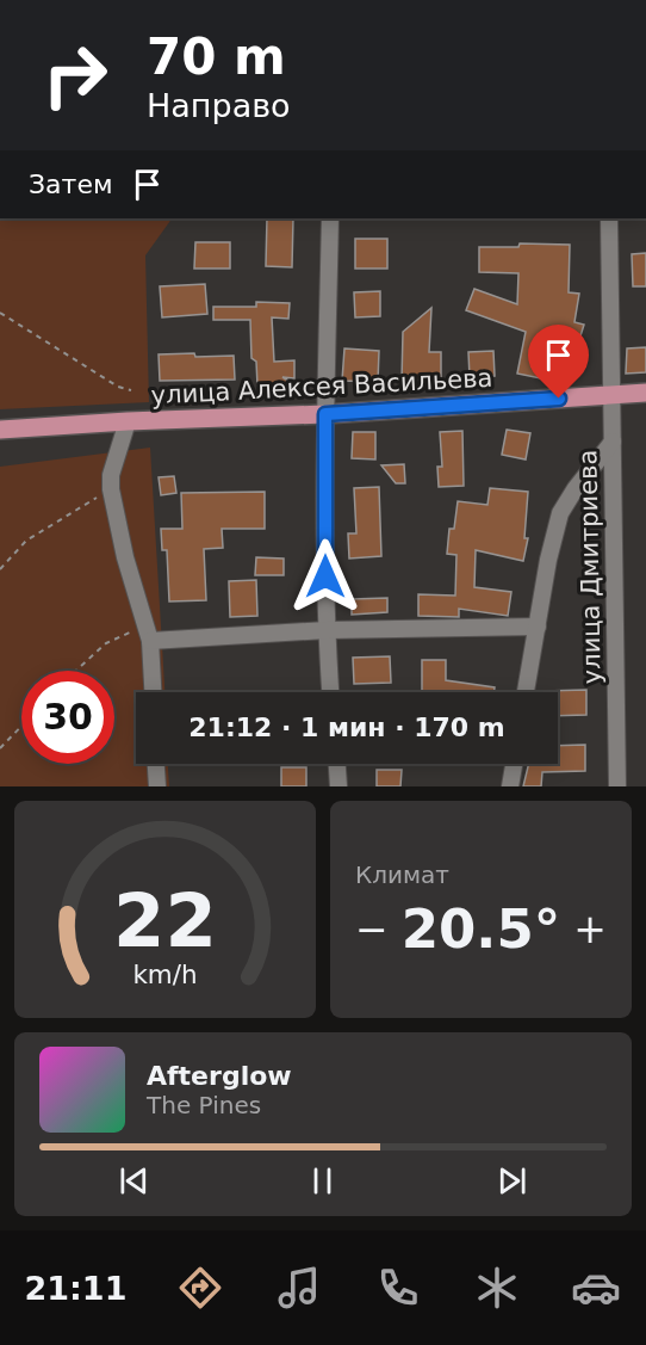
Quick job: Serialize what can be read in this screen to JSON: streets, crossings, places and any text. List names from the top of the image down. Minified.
{"streets":{"main road":["улица Алексея Васильева"],"street":["улица Дмитриева"]},"crossings":[["улица Алексея Васильева","улица Дмитриева"]],"page":{"turn":["70 m","Направо"],"then":"Затем","limit":"30","trip":"21:12 · 1 мин · 170 m","tile":"Климат","heat":["−","20.5°","+"],"song":["Afterglow","The Pines"],"tabs":"21:11","gauge":["22","km/h"]}}
